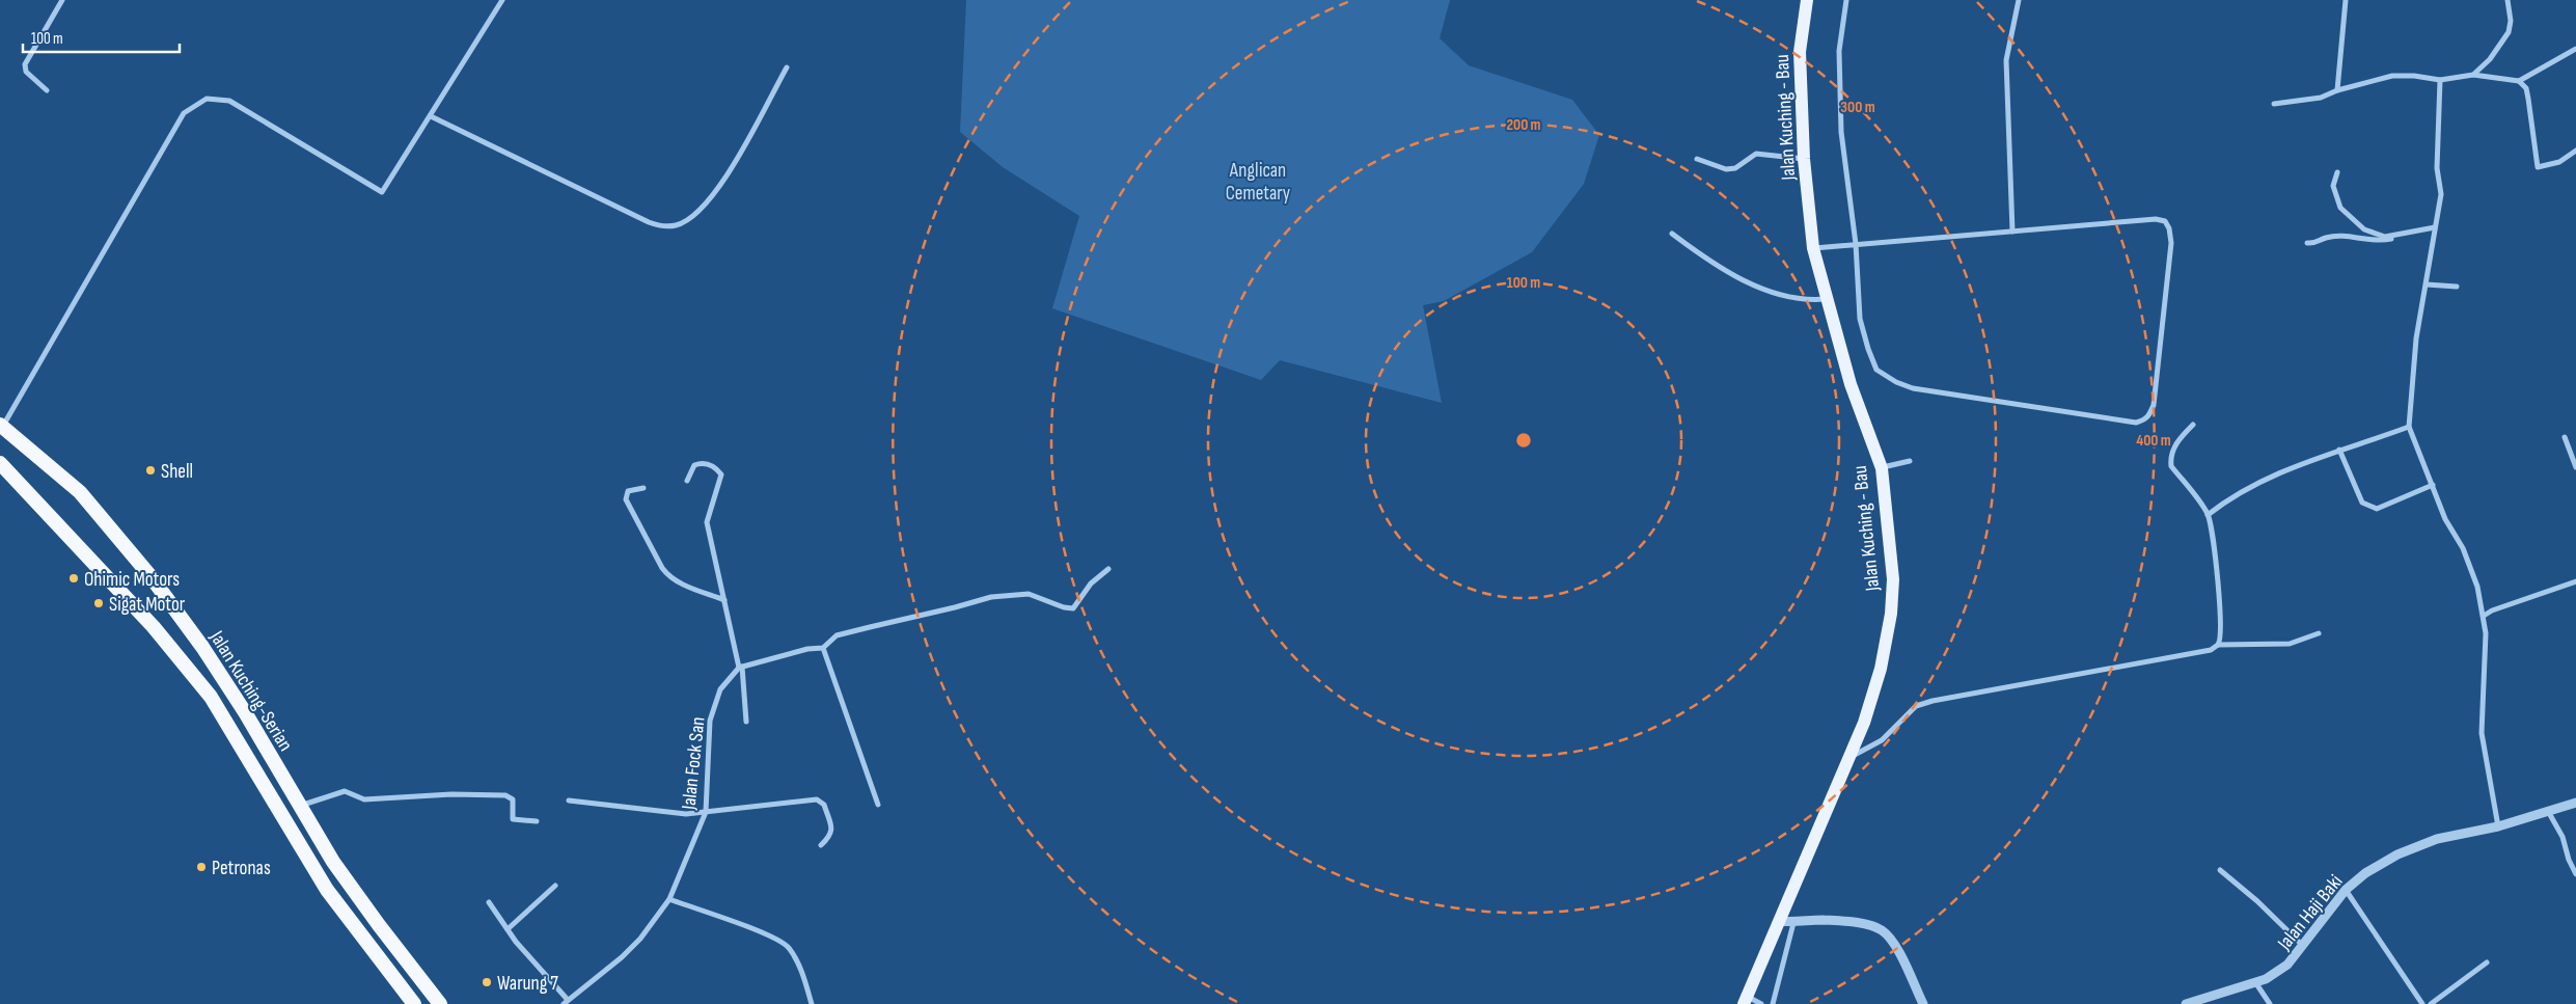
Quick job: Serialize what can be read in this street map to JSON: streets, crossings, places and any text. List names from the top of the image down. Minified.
{"streets":{"highway":["Jalan Kuching-Serian"],"main road":["Jalan Kuching - Bau"],"street":["Jalan Fock San","Jalan Haji Baki"]},"parks":["Anglican Cemetary"],"places":["Shell","Ohimic Motors","Sigat Motor","Petronas","Warung 7"],"scale_bar":"100 m","rings":["300 m","200 m","100 m","400 m"]}
